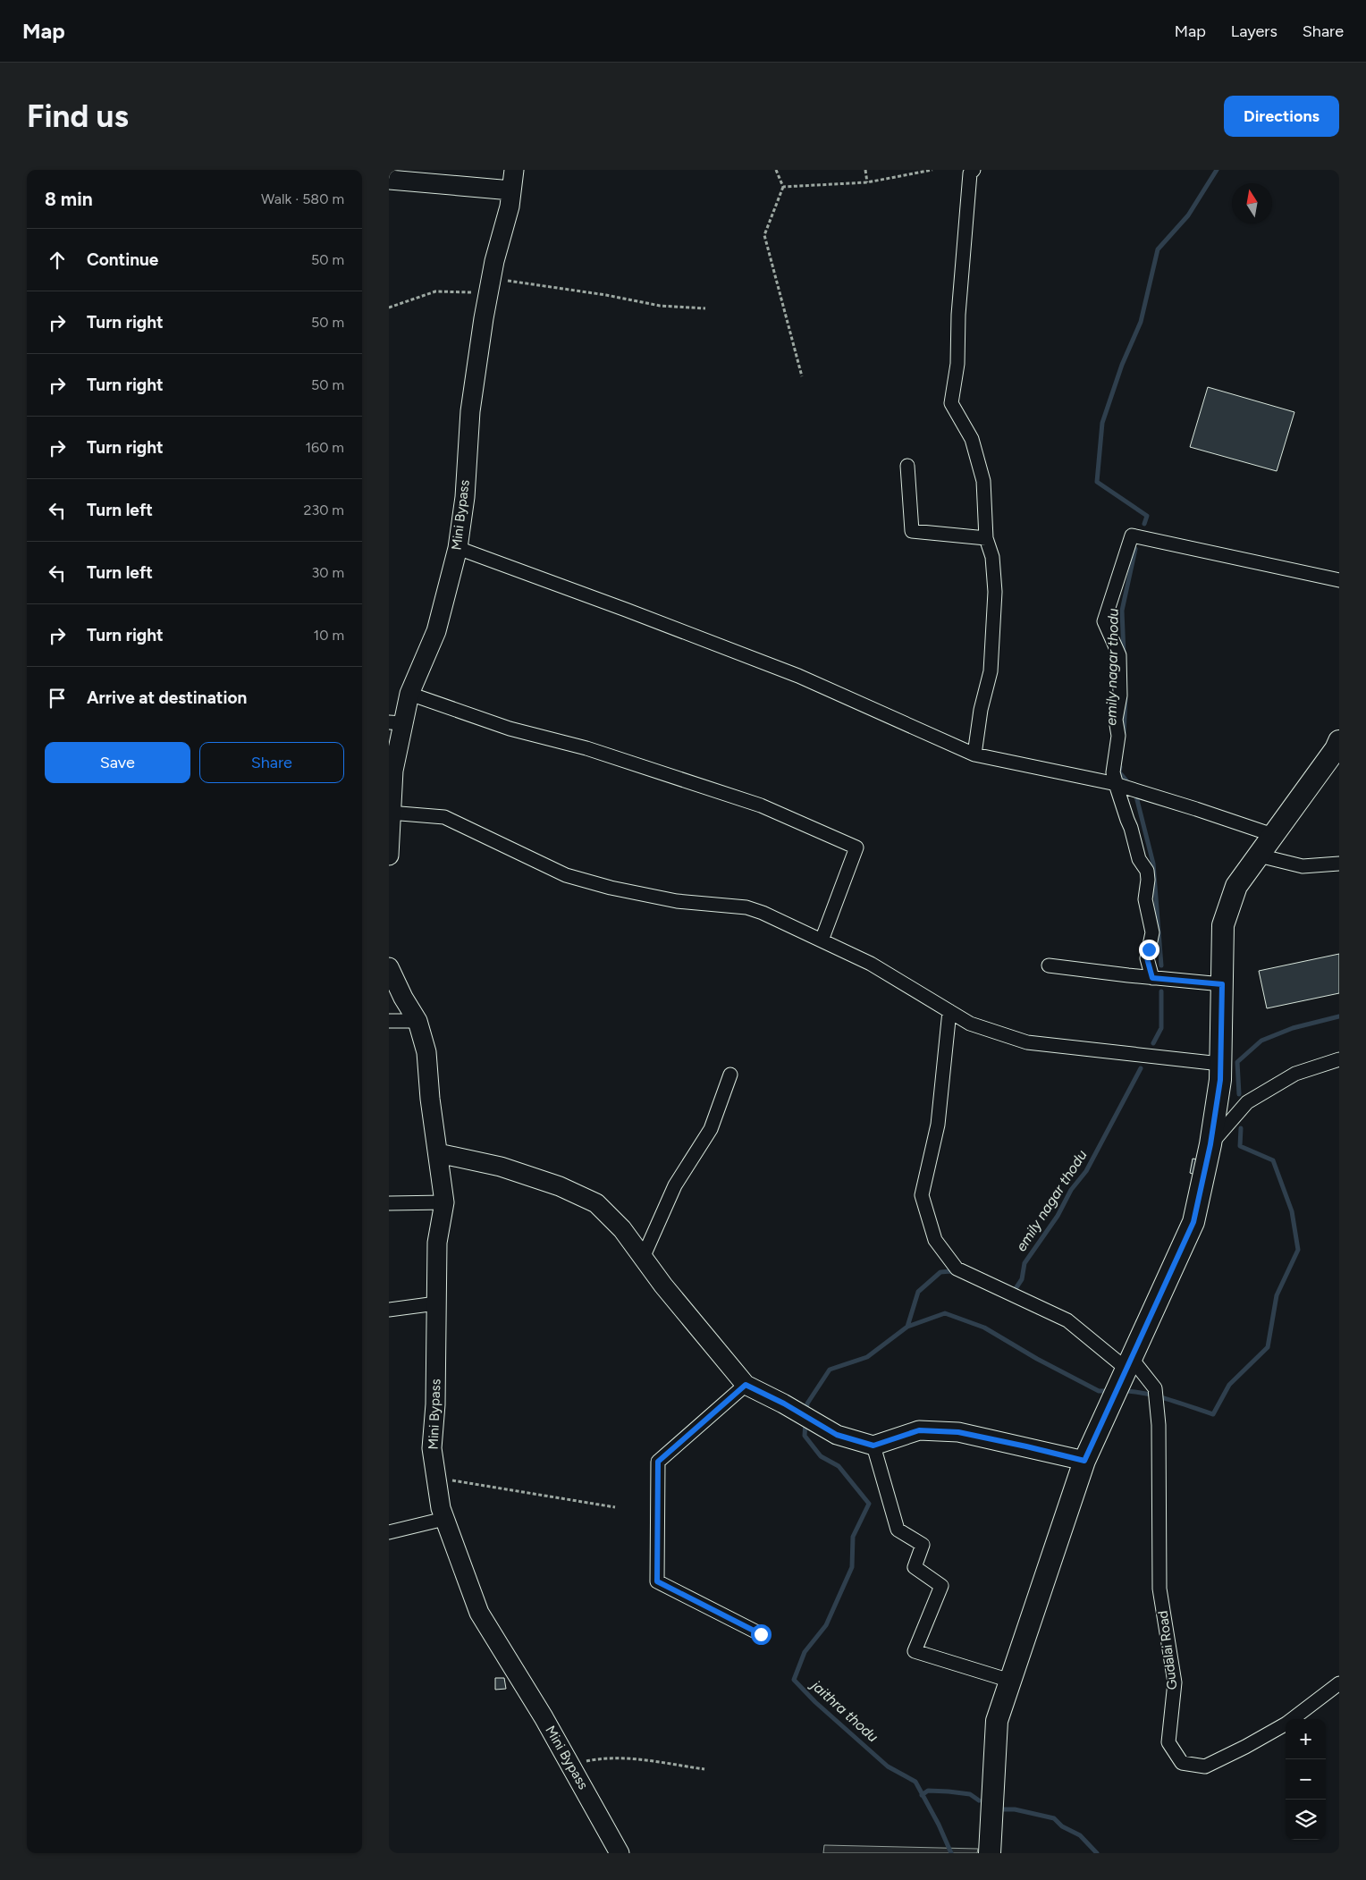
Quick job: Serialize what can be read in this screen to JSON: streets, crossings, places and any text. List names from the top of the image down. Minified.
{"streets":{"main road":["Mini Bypass"],"street":["Gudalai Road"]},"water":["emily nagar thodu","jaithra thodu"],"north":"top","page":{"header":"Map","nav":["Map","Layers","Share"],"buttons":["Directions",["Save","Share"]],"title":"Find us","heading":["8 min","Walk · 580 m"],"list":[["Continue","50 m"],["Turn right","50 m"],["Turn right","50 m"],["Turn right","160 m"],["Turn left","230 m"],["Turn left","30 m"],["Turn right","10 m"],"Arrive at destination"],"map_buttons":["+","−"]}}
